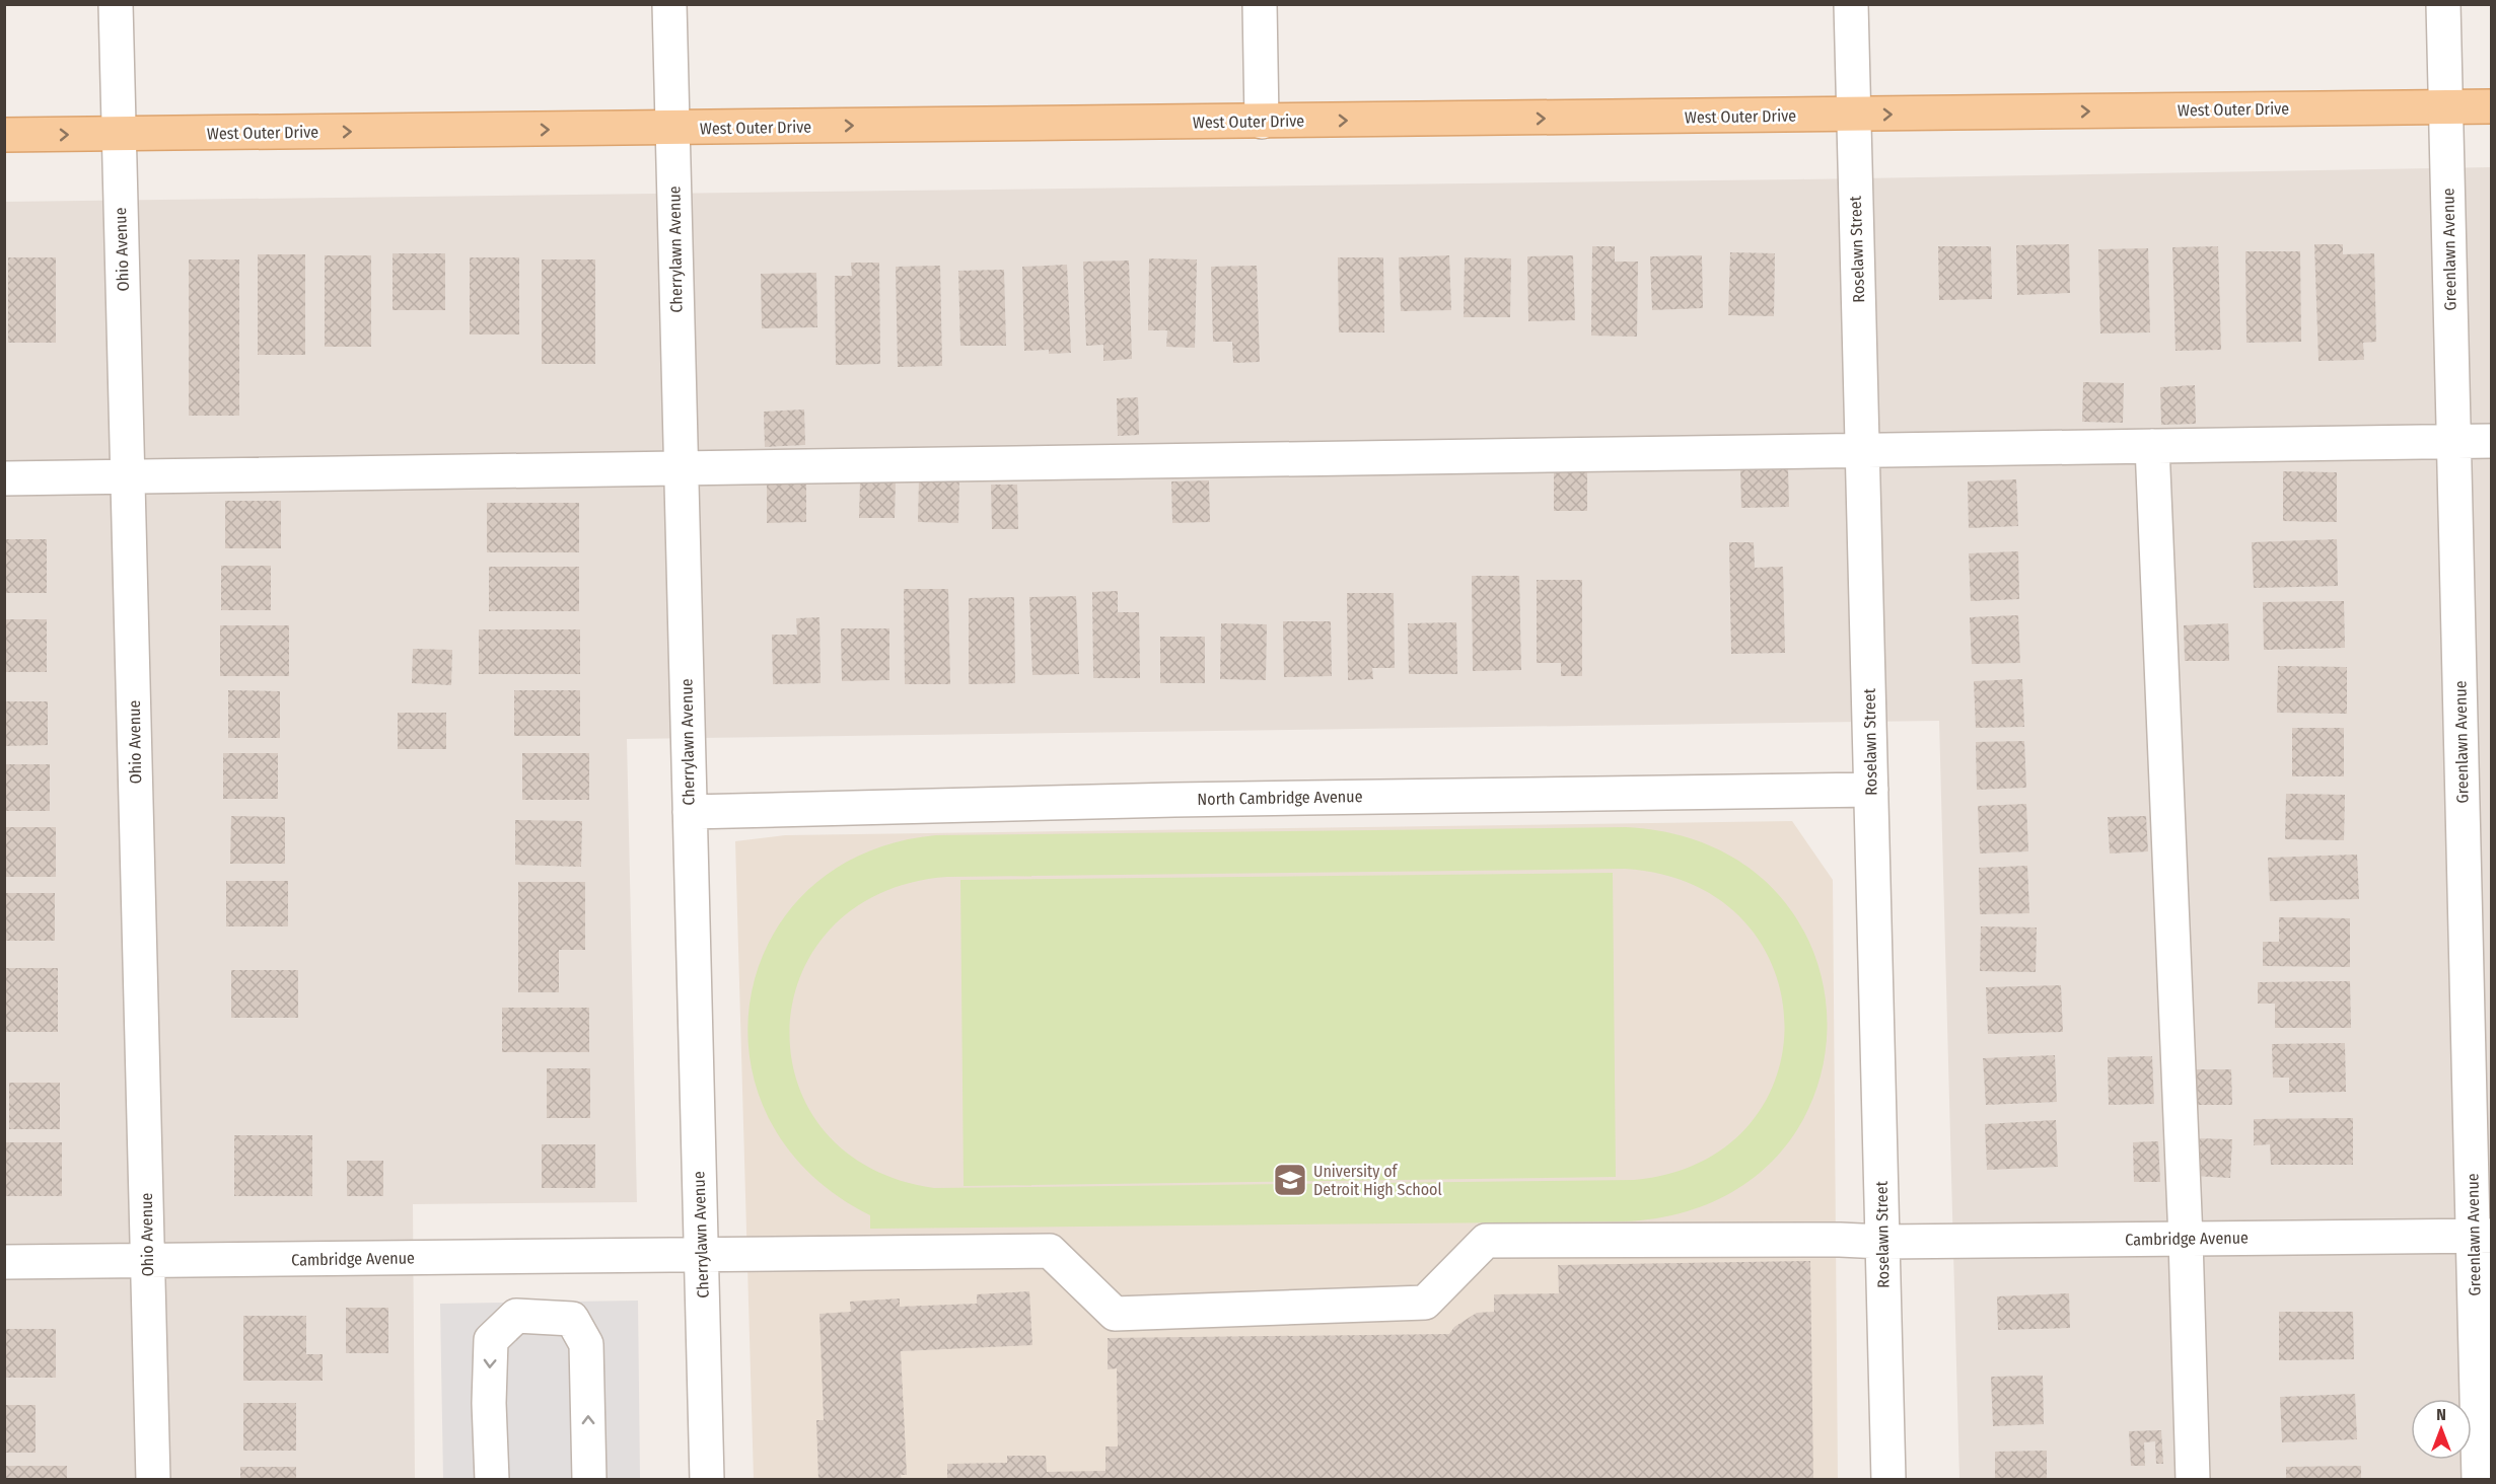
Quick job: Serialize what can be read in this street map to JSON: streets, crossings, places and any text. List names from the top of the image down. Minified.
{"streets":{"main road":["West Outer Drive"],"street":["Ohio Avenue","Cherrylawn Avenue","Roselawn Street","Greenlawn Avenue","North Cambridge Avenue","Cambridge Avenue"]},"crossings":[["West Outer Drive","Ohio Avenue"],["West Outer Drive","Cherrylawn Avenue"],["West Outer Drive","Roselawn Street"],["West Outer Drive","Greenlawn Avenue"],["Ohio Avenue","Cambridge Avenue"],["Cherrylawn Avenue","North Cambridge Avenue"],["Cherrylawn Avenue","Cambridge Avenue"],["Roselawn Street","North Cambridge Avenue"],["Roselawn Street","Cambridge Avenue"],["Greenlawn Avenue","Cambridge Avenue"]],"one_way":["West Outer Drive"],"places":{"school or university":["University of Detroit High School"]},"north":"top"}
